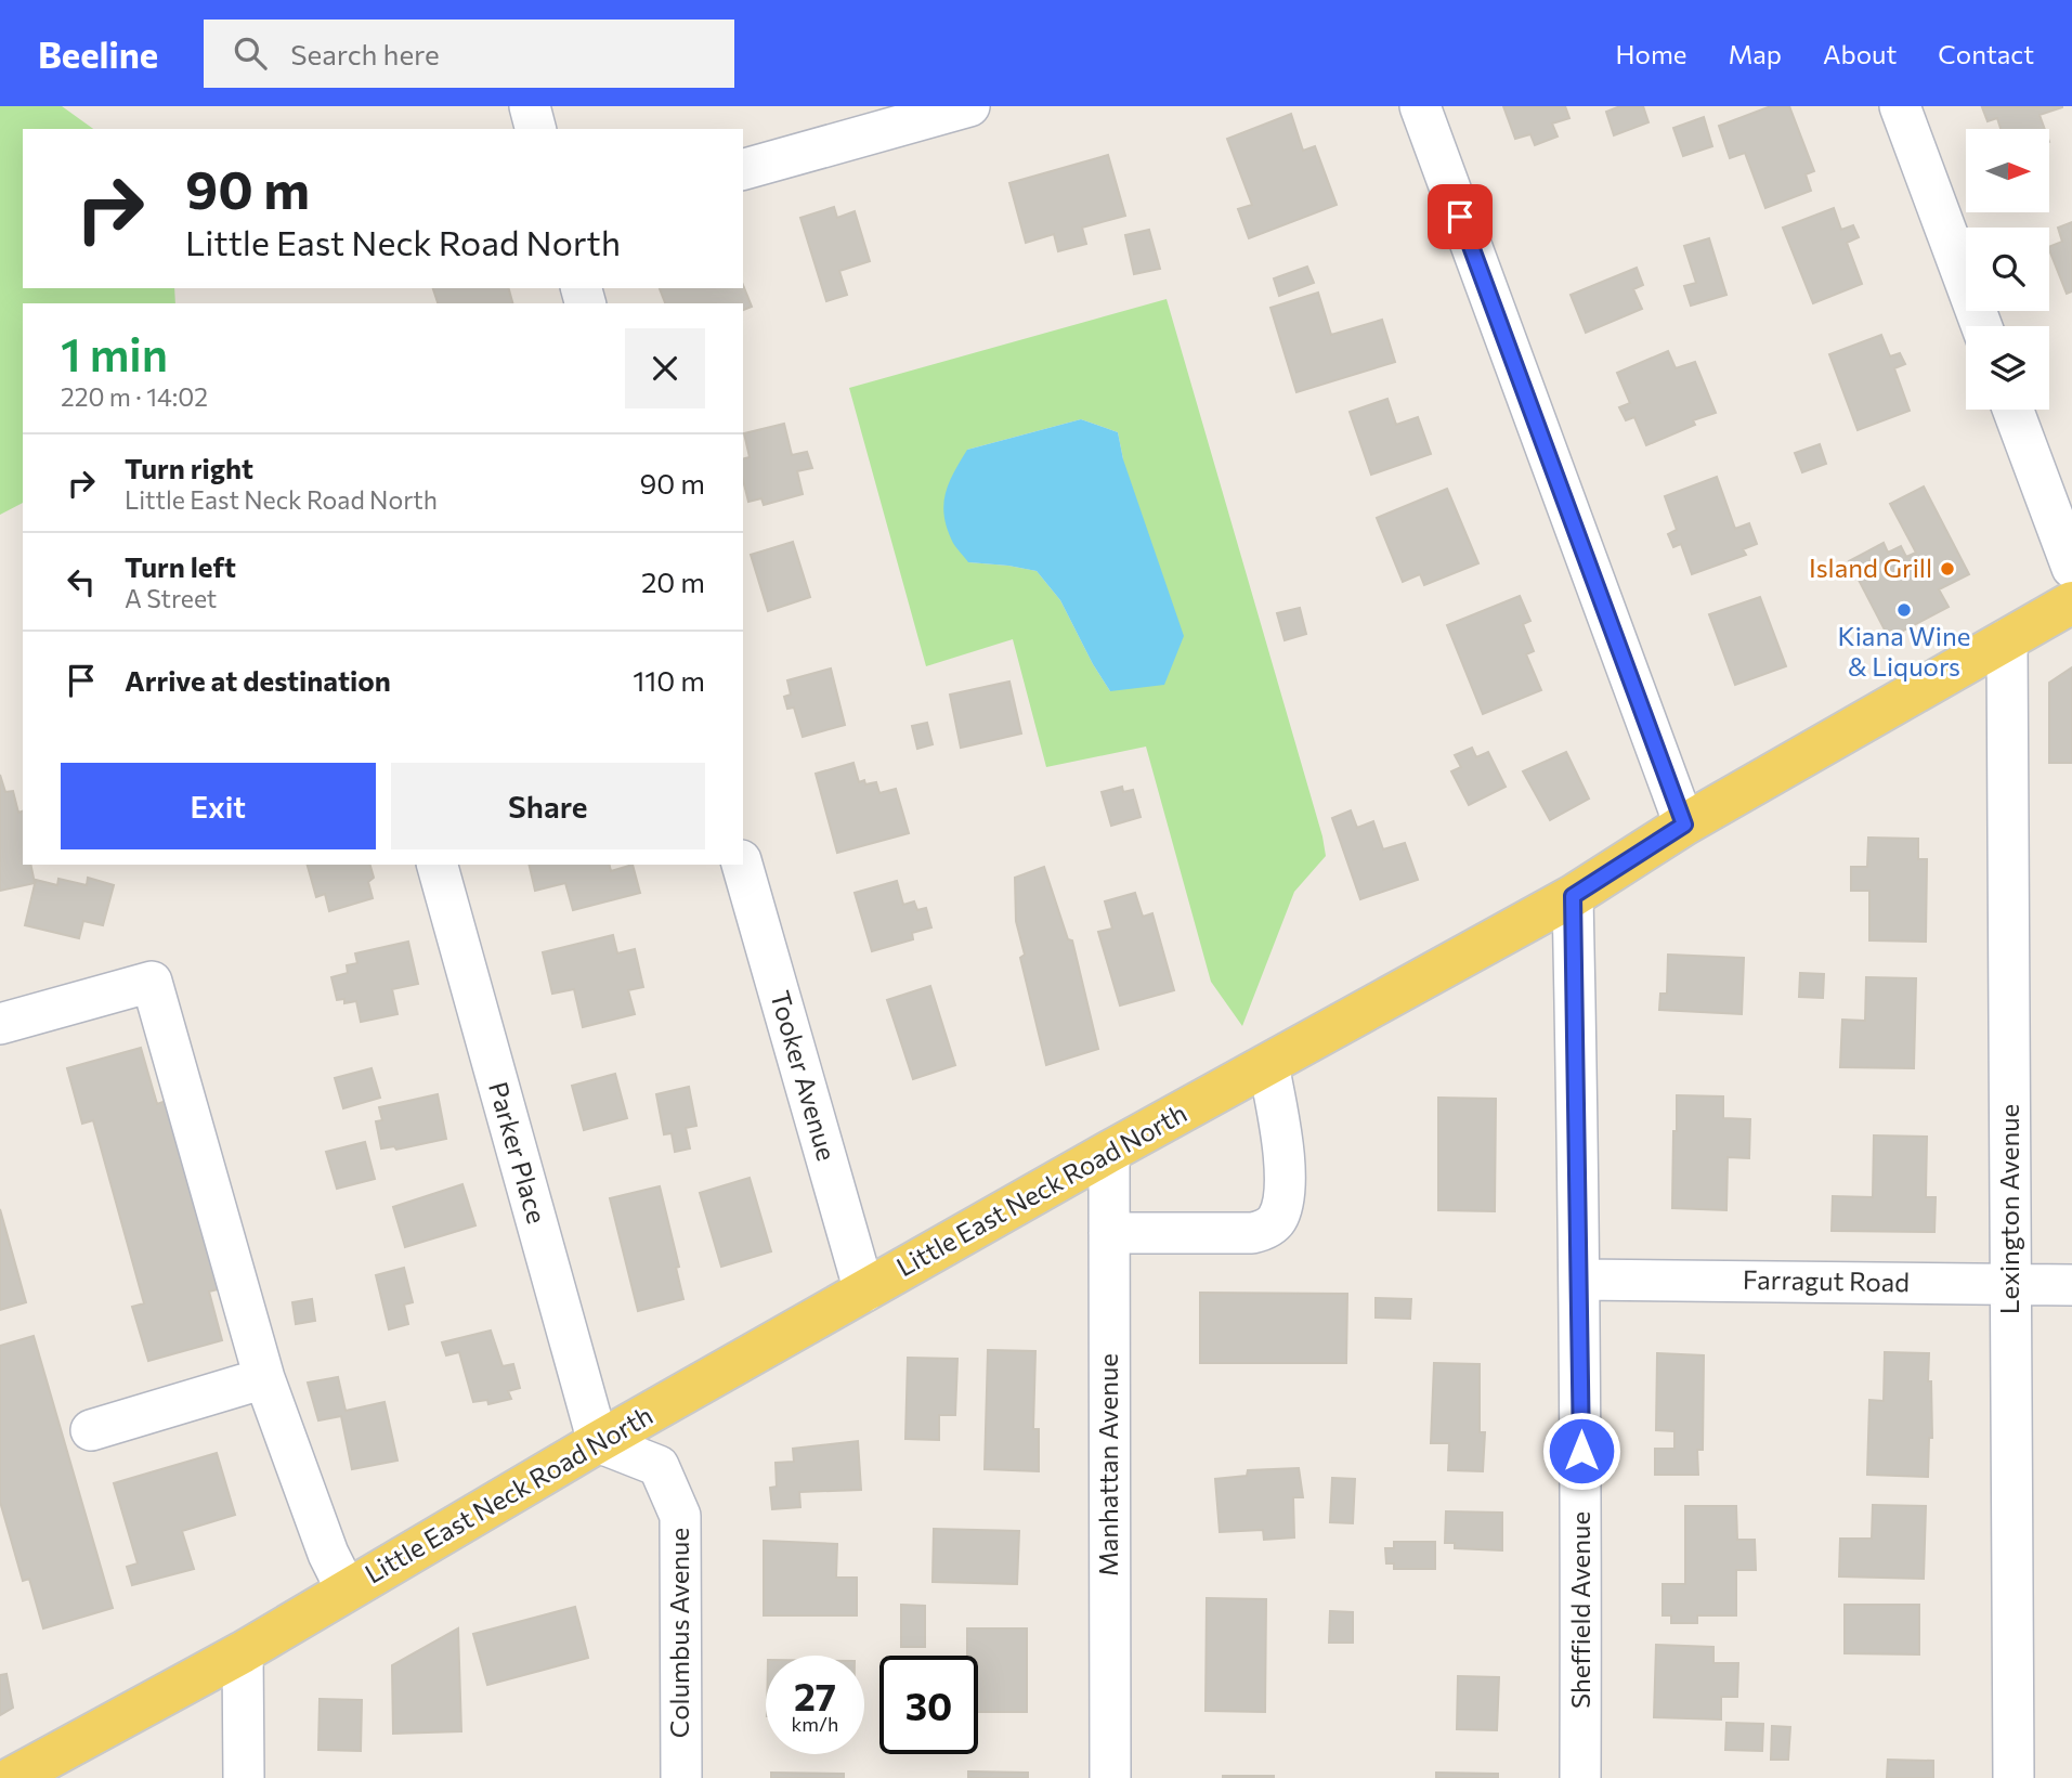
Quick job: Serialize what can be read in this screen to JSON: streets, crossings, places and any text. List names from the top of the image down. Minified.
{"streets":{"main road":["Little East Neck Road North"],"street":["Tooker Avenue","Parker Place","Lexington Avenue","Farragut Road","Manhattan Avenue","Sheffield Avenue","Columbus Avenue"]},"crossings":[["Tooker Avenue","Little East Neck Road North"],["Parker Place","Little East Neck Road North"],["Parker Place","Columbus Avenue"],["Little East Neck Road North","Lexington Avenue"],["Little East Neck Road North","Manhattan Avenue"],["Little East Neck Road North","Sheffield Avenue"],["Little East Neck Road North","Columbus Avenue"],["Lexington Avenue","Farragut Road"],["Farragut Road","Sheffield Avenue"]],"places":["Island Grill","Kiana Wine & Liquors"],"north":"right","page":{"header":"Beeline","search":"Search here","nav":["Home","Map","About","Contact"],"turn":["90 m","Little East Neck Road North"],"heading":["1 min","220 m · 14:02"],"list":[{"name":"Turn right","note":"Little East Neck Road North","value":"90 m"},{"name":"Turn left","note":"A Street","value":"20 m"},{"name":"Arrive at destination","value":"110 m"}],"buttons":["Exit","Share"],"speed":"27 km/h","limit":"30"}}
